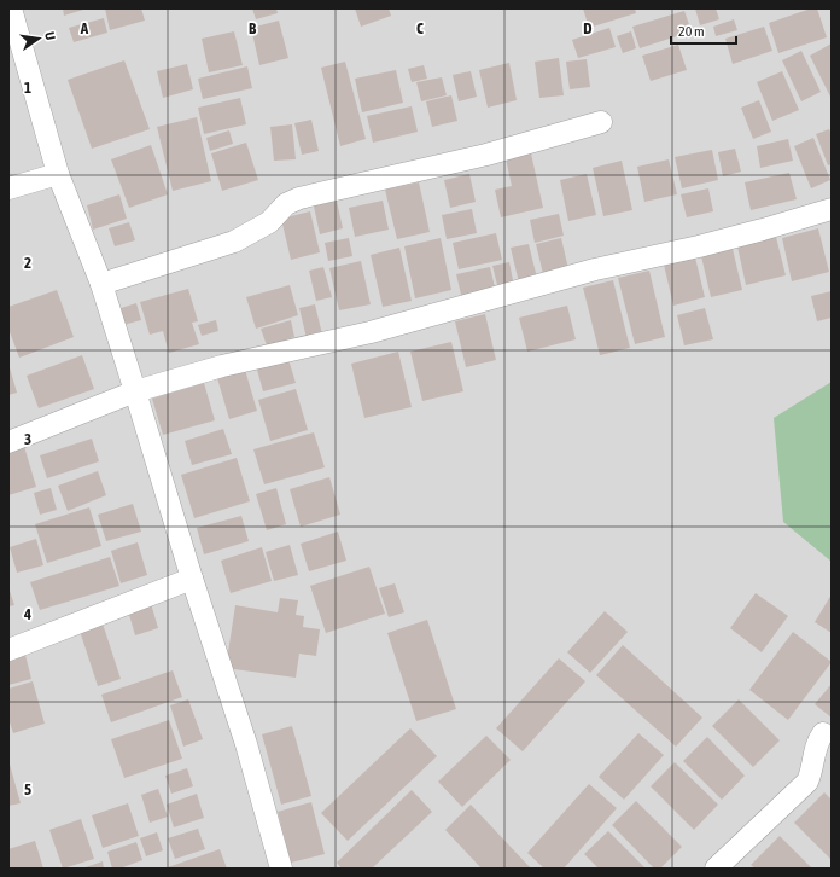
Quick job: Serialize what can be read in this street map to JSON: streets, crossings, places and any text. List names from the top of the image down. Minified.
{"scale_bar":"20 m","north":"right","grid":{"columns":["A","B","C","D"],"rows":["1","2","3","4","5"]}}
